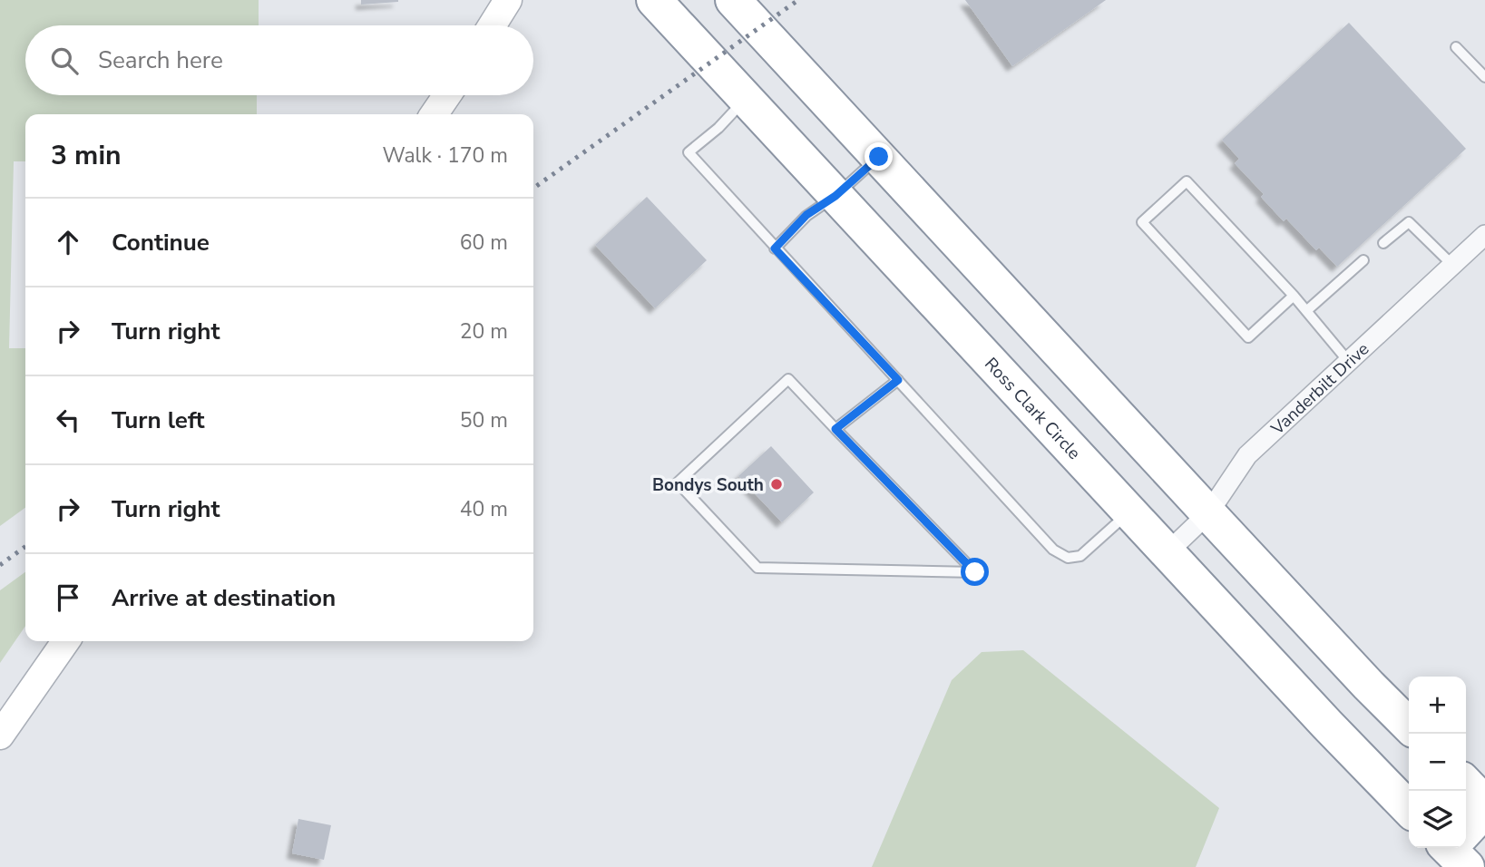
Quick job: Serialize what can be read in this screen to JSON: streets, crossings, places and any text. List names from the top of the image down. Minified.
{"streets":{"highway":["Ross Clark Circle"],"street":["Vanderbilt Drive"]},"crossings":[["Vanderbilt Drive","Ross Clark Circle"]],"places":["Bondys South"],"page":{"search":"Search here","heading":["3 min","Walk · 170 m"],"list":[["Continue","60 m"],["Turn right","20 m"],["Turn left","50 m"],["Turn right","40 m"],"Arrive at destination"],"map_buttons":["+","−"]}}
